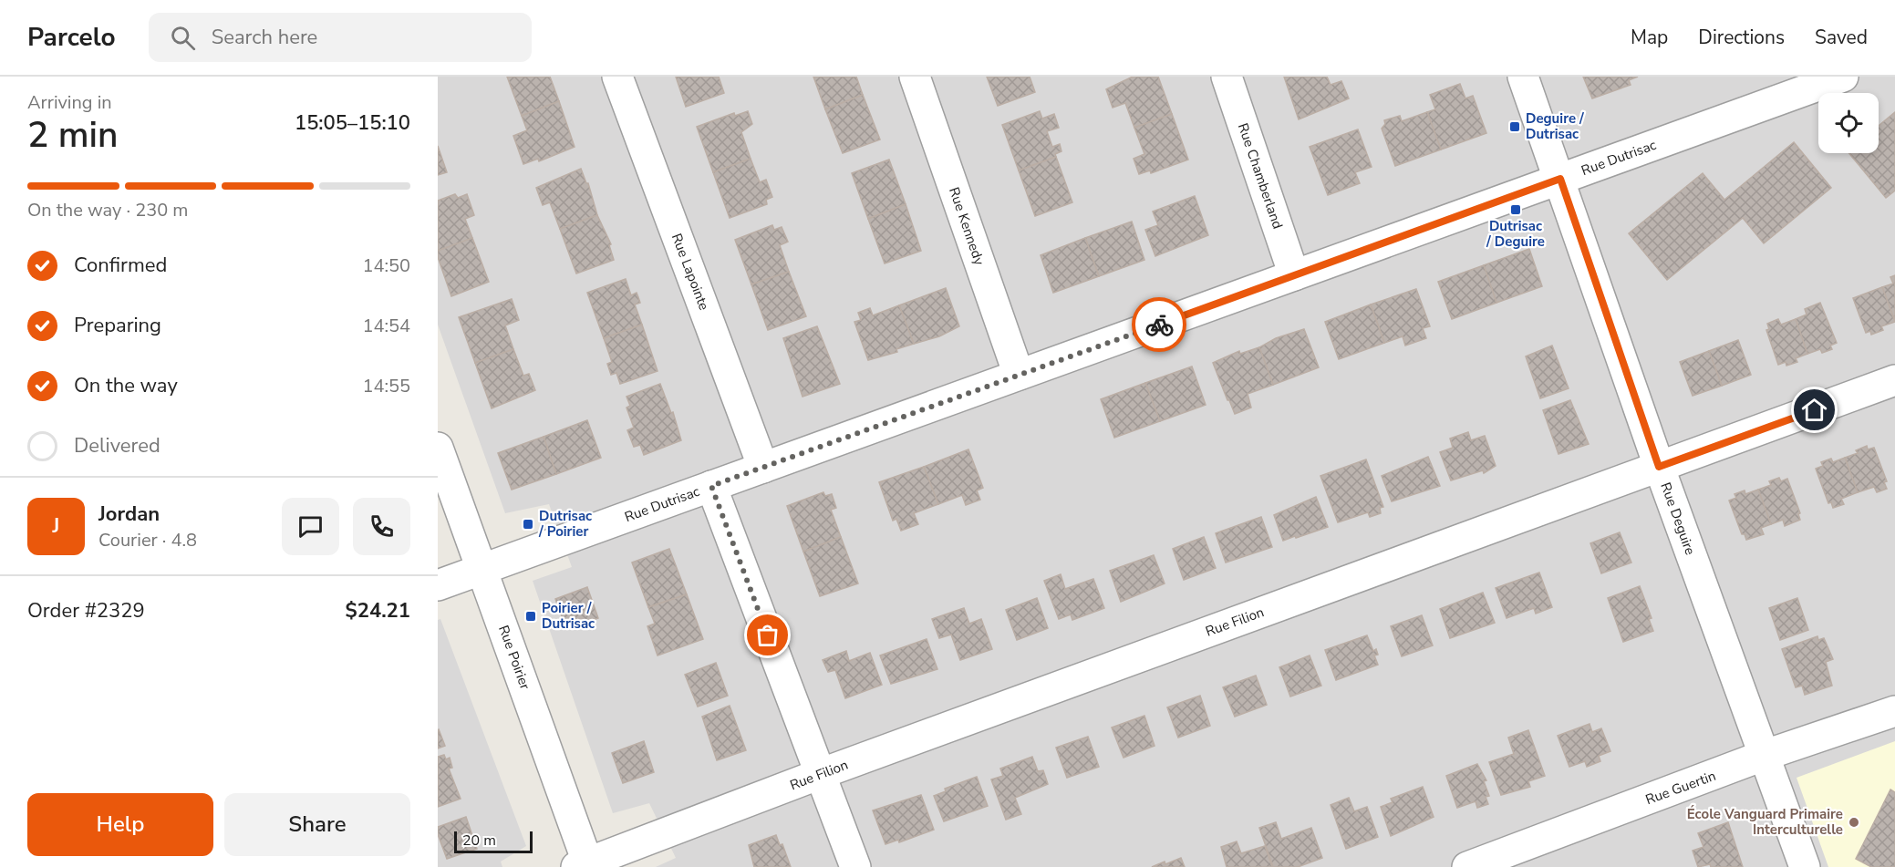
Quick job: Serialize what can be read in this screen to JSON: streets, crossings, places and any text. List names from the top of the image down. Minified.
{"streets":{"street":["Rue Dutrisac","Rue Chamberland","Rue Kennedy","Rue Lapointe","Rue Deguire","Rue Filion","Rue Poirier","Rue Guertin"]},"crossings":[["Rue Dutrisac","Rue Chamberland"],["Rue Dutrisac","Rue Kennedy"],["Rue Dutrisac","Rue Lapointe"],["Rue Dutrisac","Rue Deguire"],["Rue Dutrisac","Rue Poirier"],["Rue Deguire","Rue Filion"],["Rue Deguire","Rue Guertin"],["Rue Filion","Rue Poirier"]],"places":{"transit":["Deguire / Dutrisac","Dutrisac / Deguire","Dutrisac / Poirier","Poirier / Dutrisac"],"other":["École Vanguard Primaire Interculturelle"]},"scale_bar":"20 m","page":{"header":"Parcelo","search":"Search here","nav":["Map","Directions","Saved"],"heading":["2 min","Arriving in","15:05–15:10"],"panel":["Jordan","Courier · 4.8","Order #2329","$24.21"],"bar":"On the way · 230 m","list":[["Confirmed","14:50"],["Preparing","14:54"],["On the way","14:55"],"Delivered"],"round":"J","buttons":["Help","Share"],"scale":"20 m"}}
